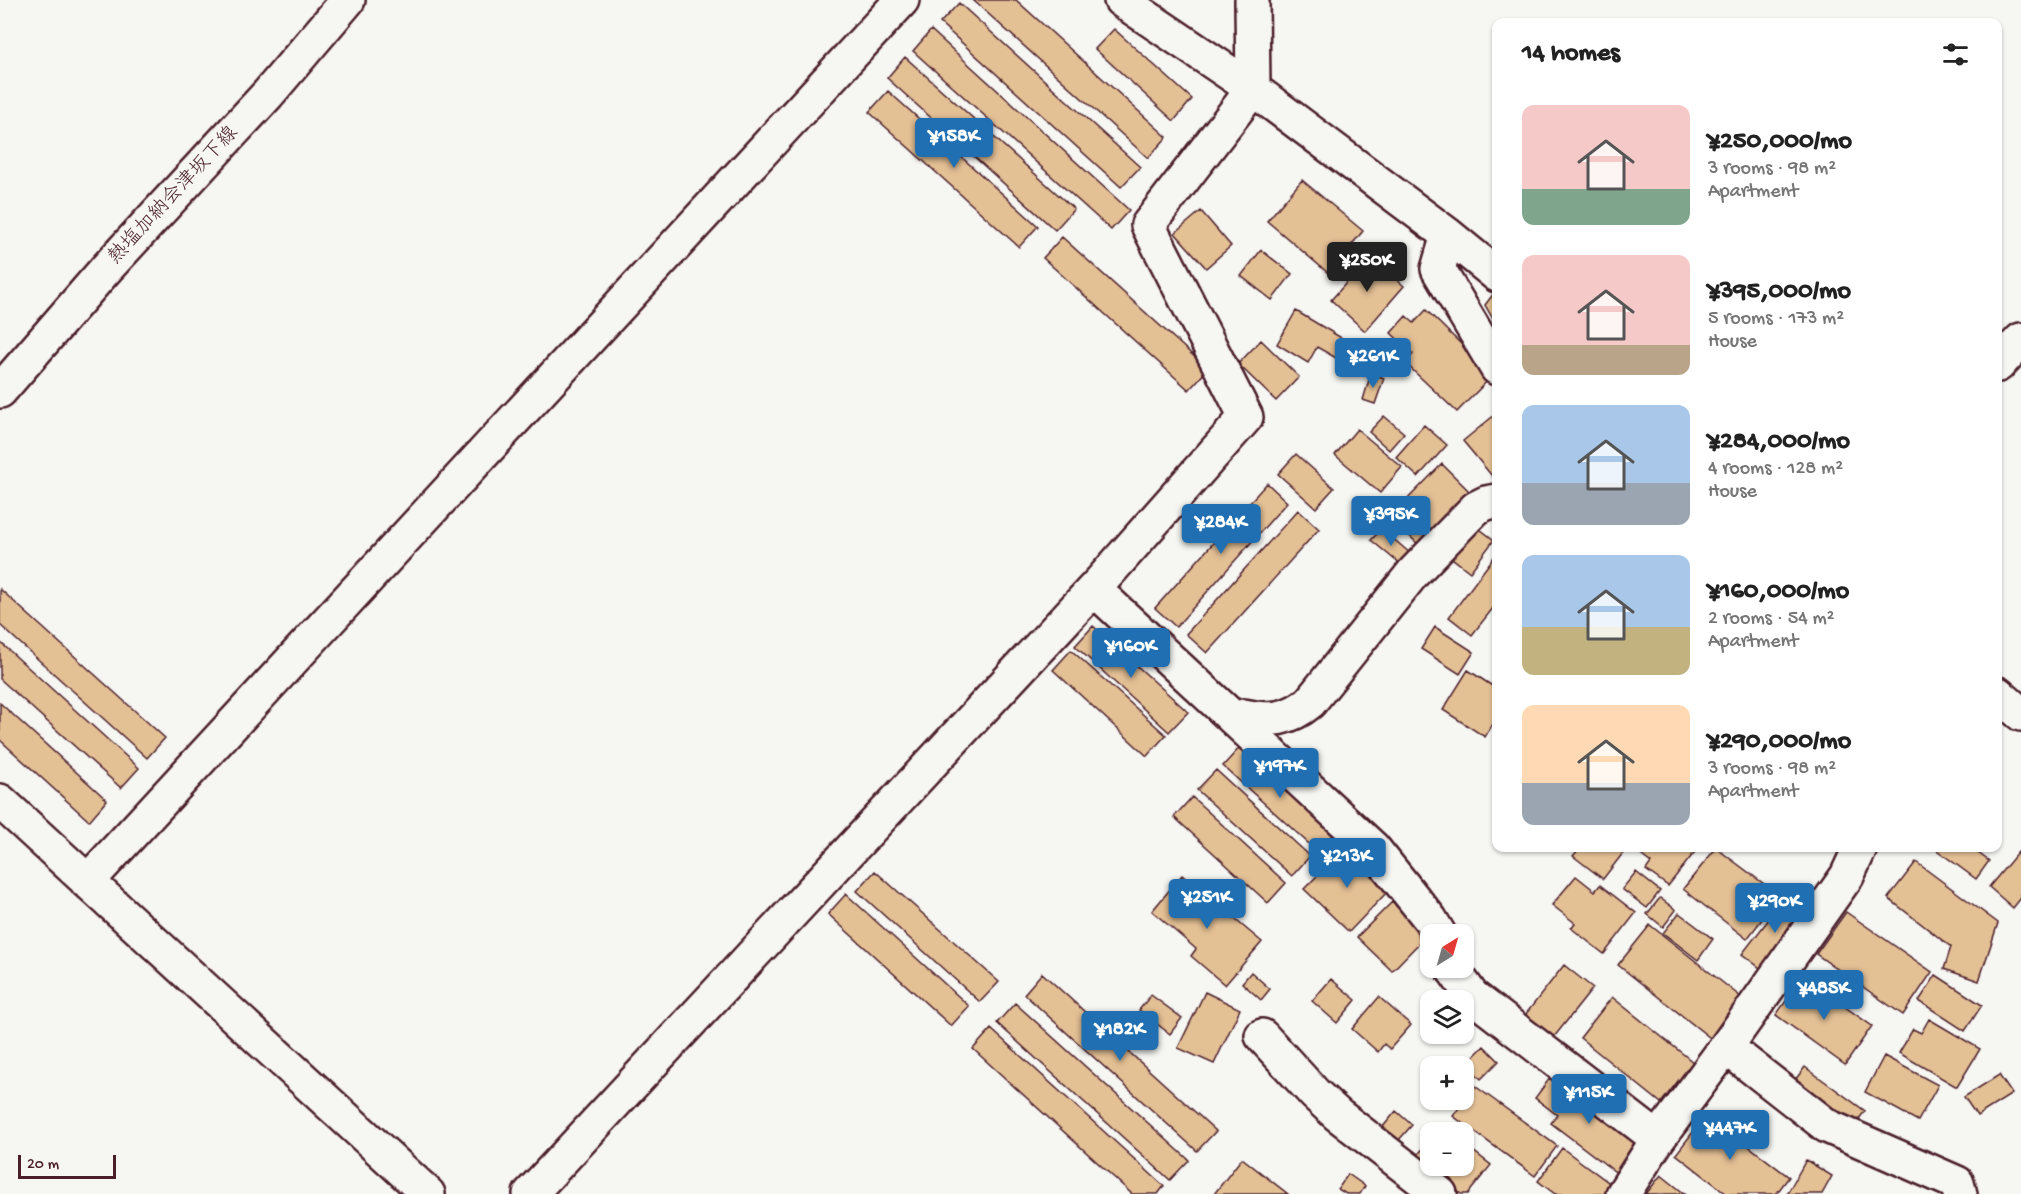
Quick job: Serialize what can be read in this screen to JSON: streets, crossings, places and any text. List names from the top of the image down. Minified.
{"streets":{"street":["熱塩加納会津坂下線"]},"scale_bar":"20 m","north":"top right","page":{"heading":"14 homes","list":[{"name":"¥250,000/mo","note":"3 rooms · 98 m² · Apartment"},{"name":"¥395,000/mo","note":"5 rooms · 173 m² · House"},{"name":"¥284,000/mo","note":"4 rooms · 128 m² · House"},{"name":"¥160,000/mo","note":"2 rooms · 54 m² · Apartment"},{"name":"¥290,000/mo","note":"3 rooms · 98 m² · Apartment"}],"price":["¥158K","¥250K","¥261K","¥395K","¥284K","¥160K","¥197K","¥213K","¥251K","¥290K","¥485K","¥182K","¥115K","¥447K"],"map_buttons":["+","−"],"scale":"20 m"}}
